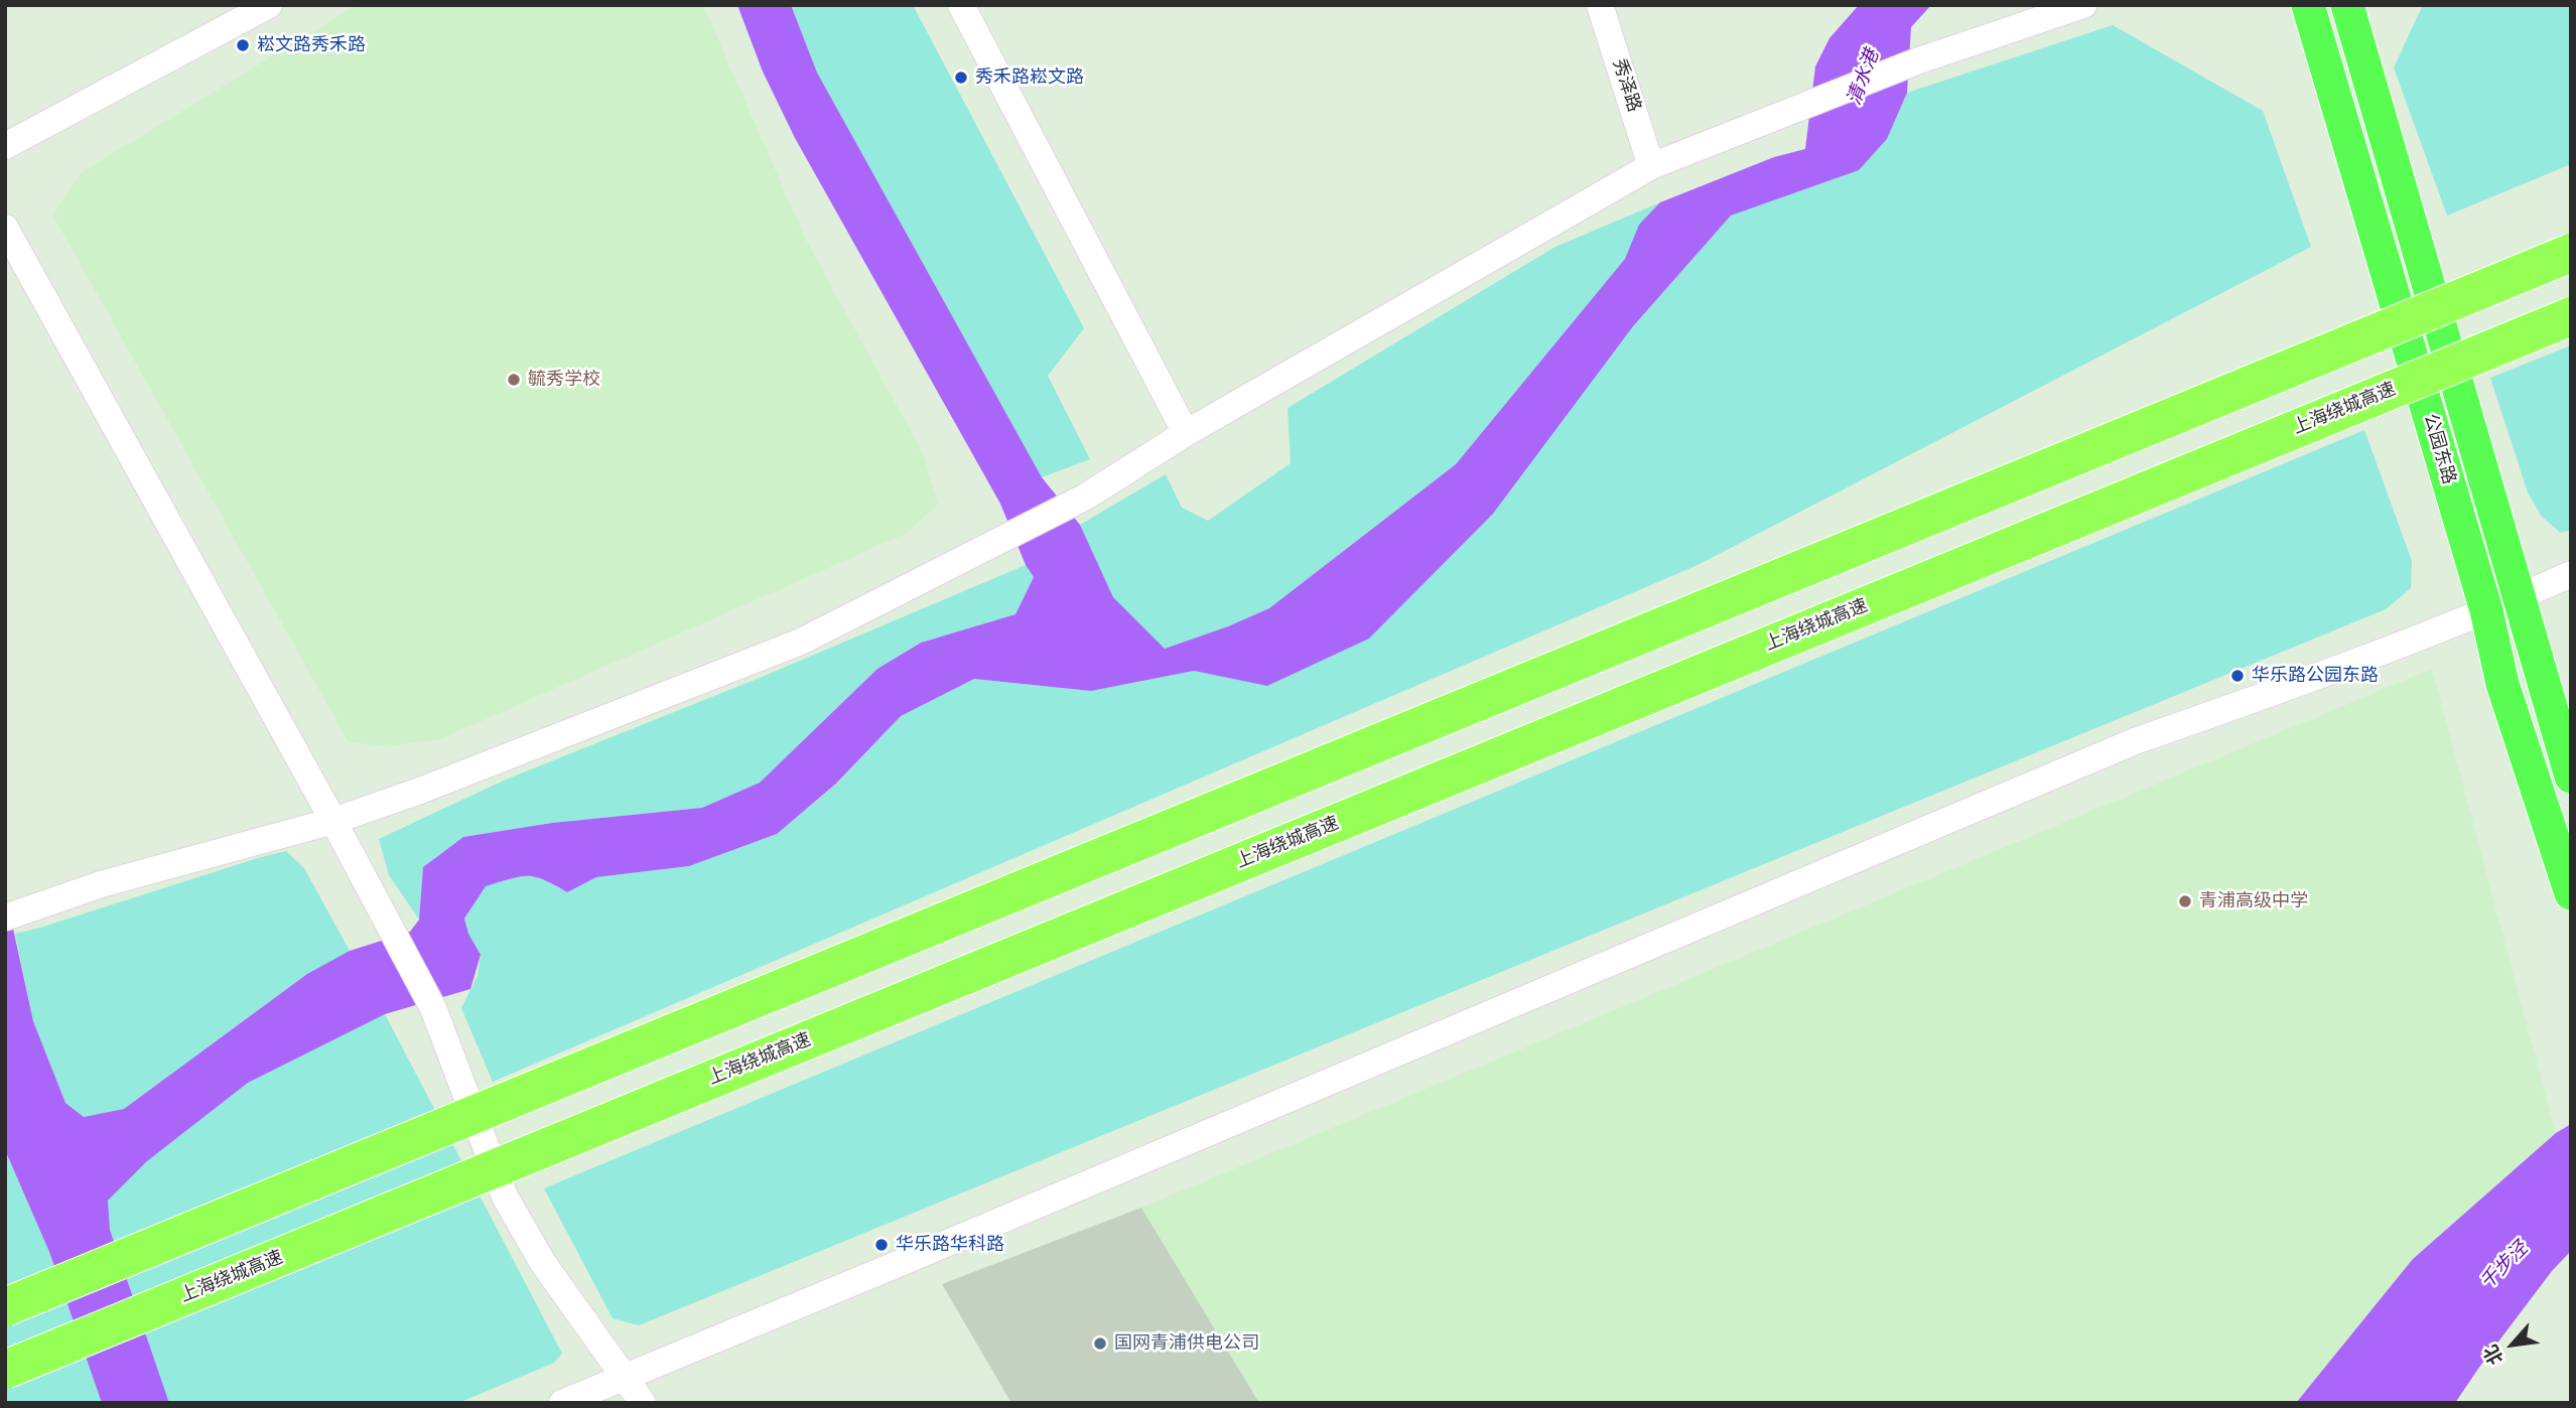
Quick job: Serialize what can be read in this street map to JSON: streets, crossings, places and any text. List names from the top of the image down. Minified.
{"streets":{"highway":["上海绕城高速"],"main road":["公园东路"],"street":["秀泽路"]},"water":["清水港","千步泾"],"places":["崧文路秀禾路","秀禾路崧文路","毓秀学校","华乐路公园东路","青浦高级中学","华乐路华科路","国网青浦供电公司"],"north":"bottom left"}
